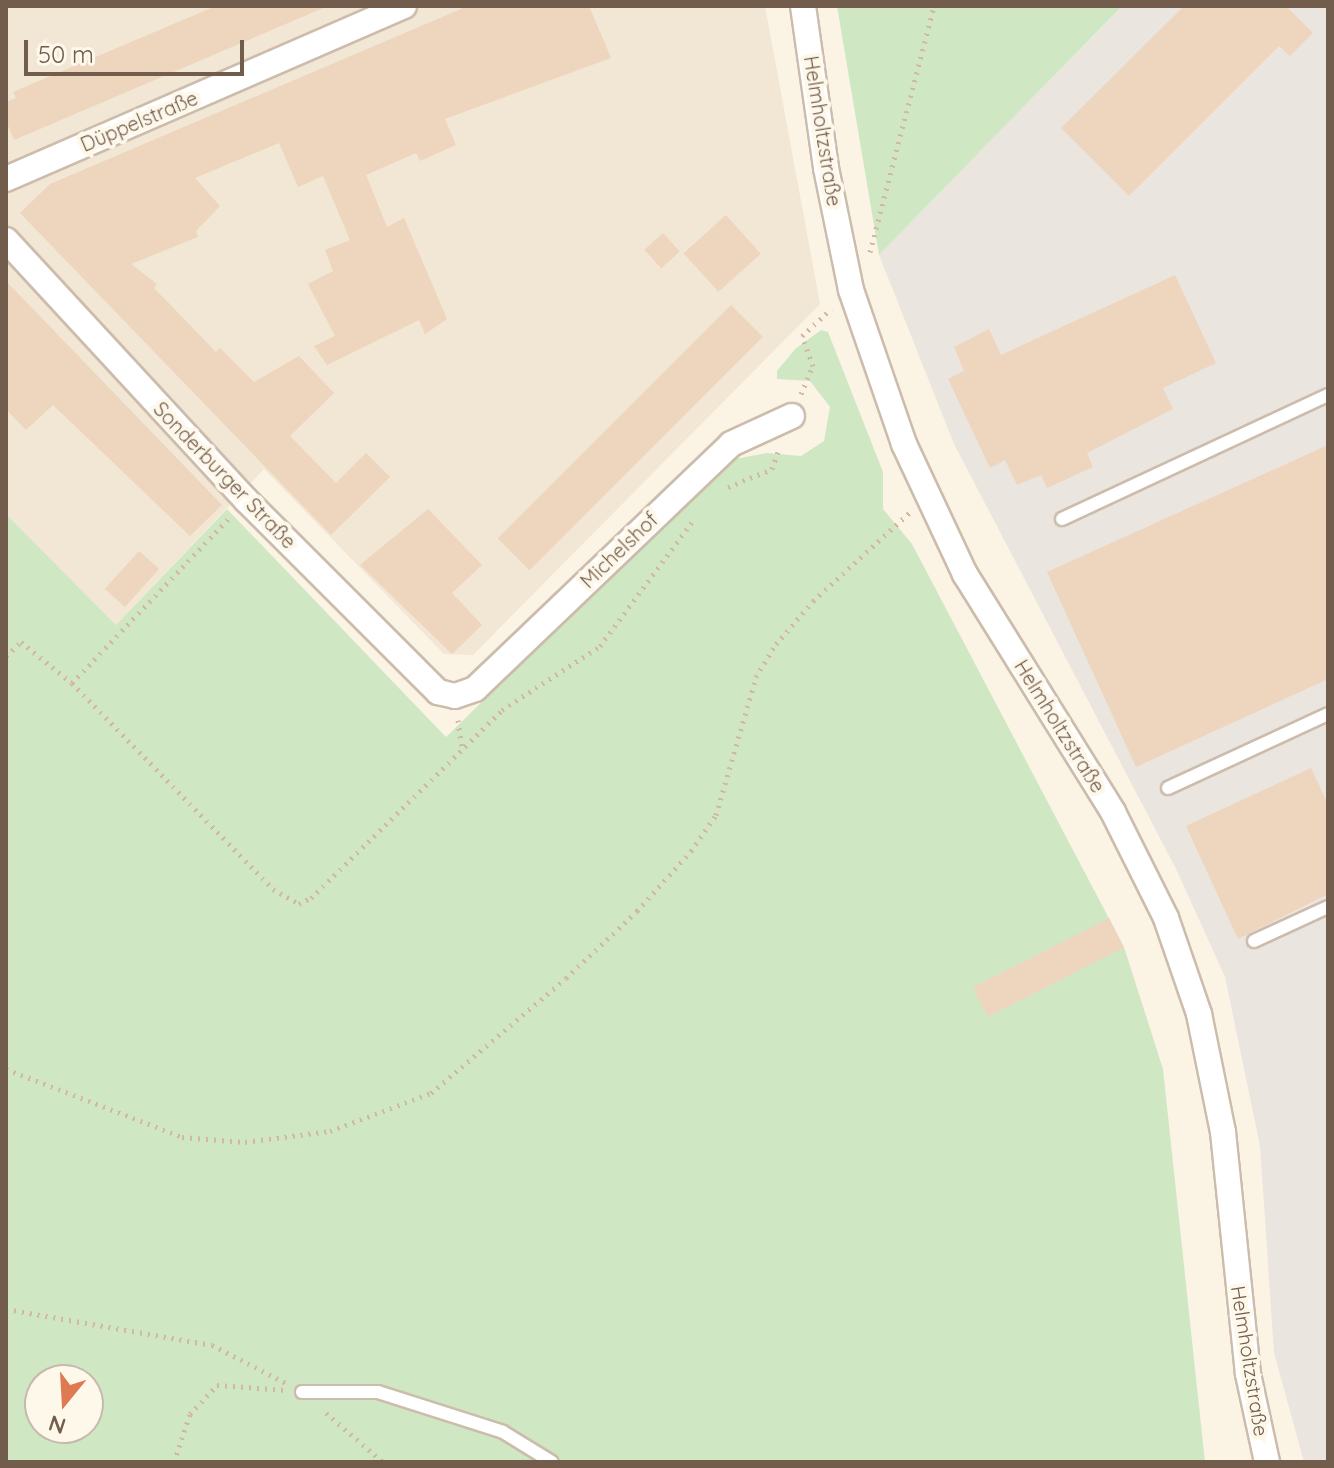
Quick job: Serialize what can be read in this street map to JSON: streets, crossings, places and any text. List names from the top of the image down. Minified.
{"streets":{"street":["Düppelstraße","Helmholtzstraße","Sonderburger Straße","Michelshof"]},"crossings":[["Sonderburger Straße","Michelshof"]],"scale_bar":"50 m","north":"bottom"}
